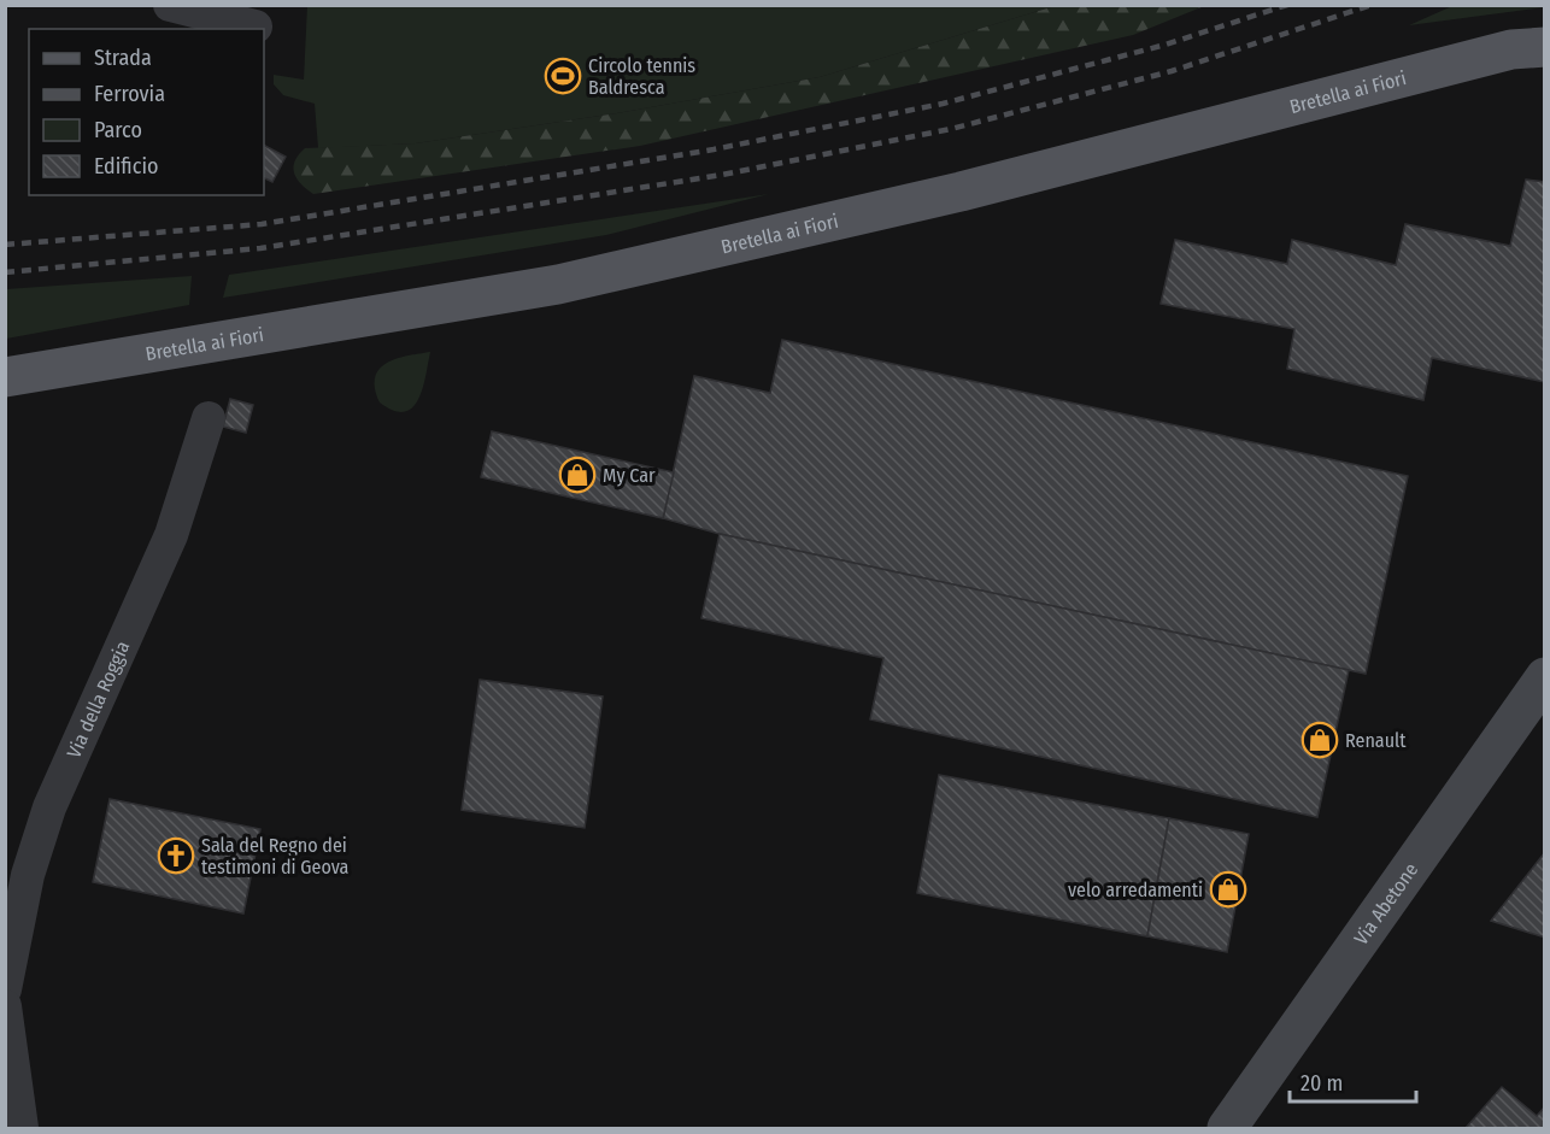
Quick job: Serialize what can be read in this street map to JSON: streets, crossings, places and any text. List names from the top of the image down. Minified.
{"streets":{"main road":["Bretella ai Fiori","Via Abetone"],"street":["Via della Roggia"]},"places":{"sports":["Circolo tennis Baldresca"],"shop":["My Car","Renault","velo arredamenti"],"church":["Sala del Regno dei testimoni di Geova"]},"legend":["Strada","Ferrovia","Parco","Edificio"],"scale_bar":"20 m"}
